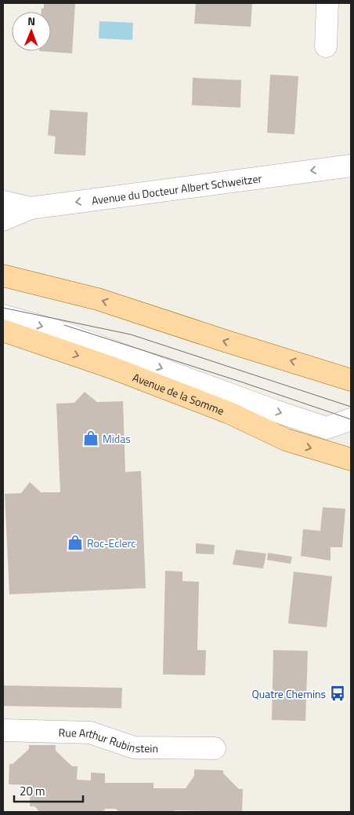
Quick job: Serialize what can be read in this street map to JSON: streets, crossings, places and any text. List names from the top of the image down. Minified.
{"streets":{"main road":["Avenue de la Somme"],"street":["Avenue du Docteur Albert Schweitzer","Rue Arthur Rubinstein"]},"one_way":["Avenue du Docteur Albert Schweitzer"],"places":{"shop":["Midas","Roc-Eclerc"],"bus stop":["Quatre Chemins"]},"scale_bar":"20 m","north":"top"}
